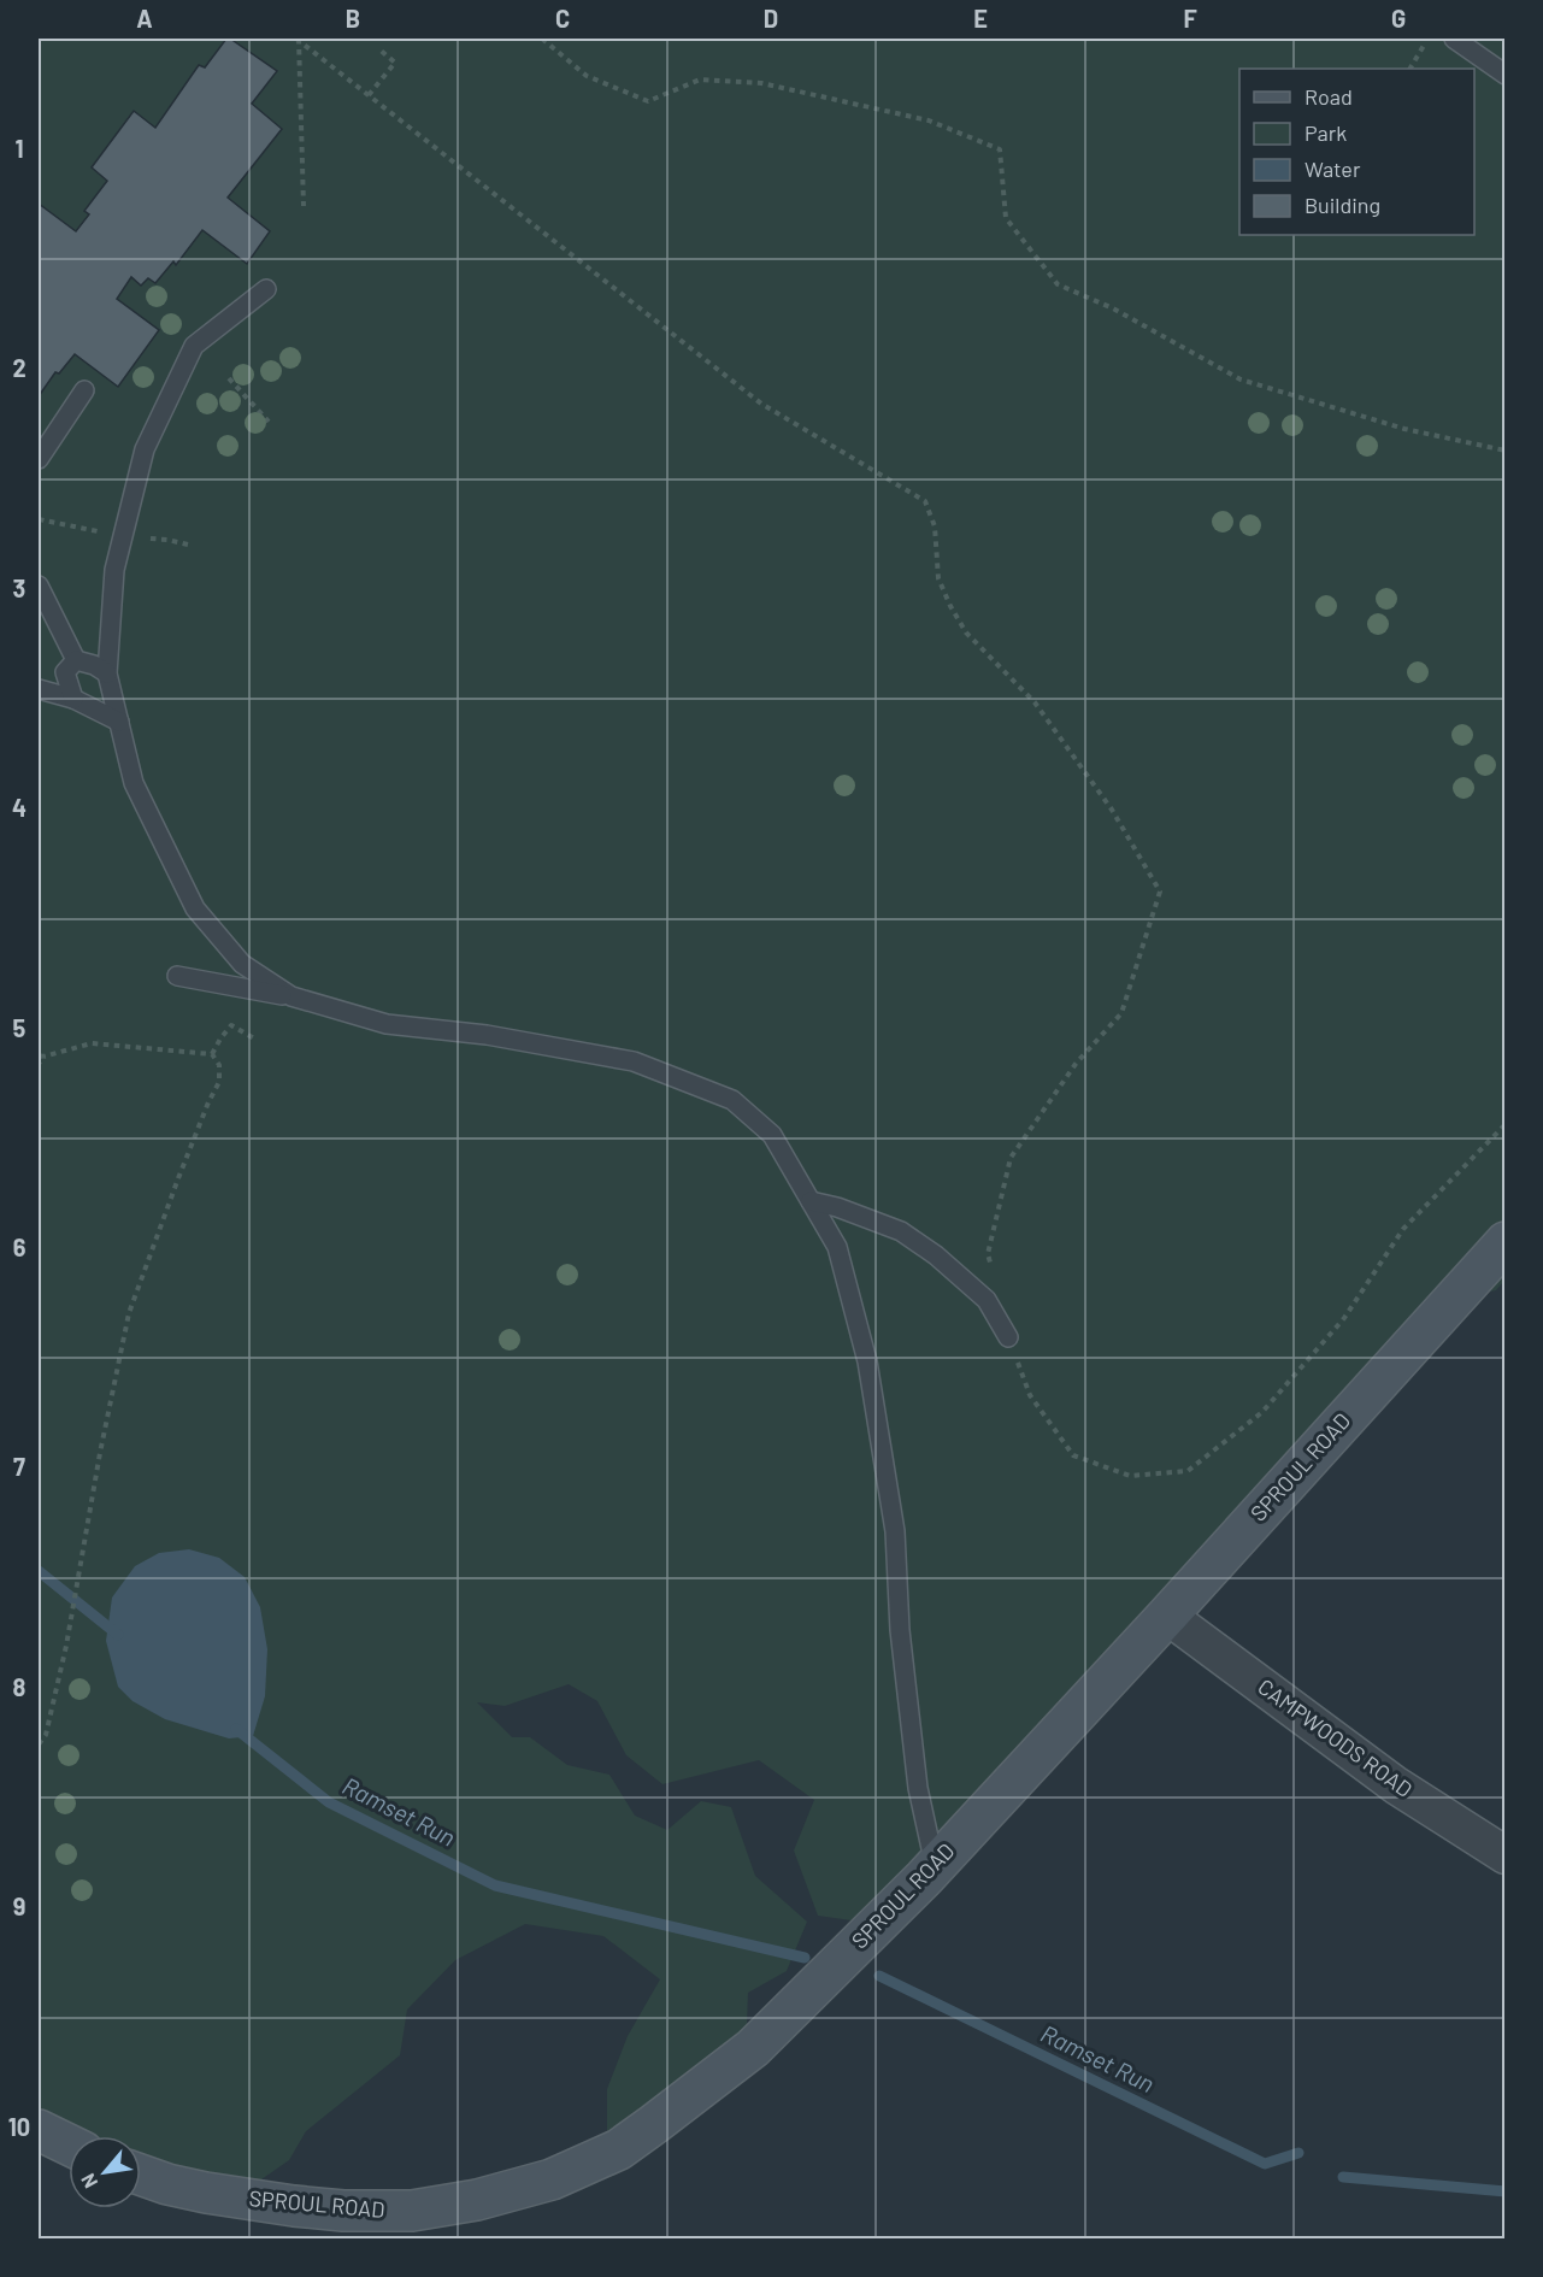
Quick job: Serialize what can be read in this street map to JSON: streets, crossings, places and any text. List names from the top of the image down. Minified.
{"streets":{"main road":["SPROUL ROAD"],"street":["CAMPWOODS ROAD"]},"crossings":[["SPROUL ROAD","CAMPWOODS ROAD"]],"water":["Ramset Run"],"legend":["Road","Park","Water","Building"],"north":"bottom left","grid":{"columns":["A","B","C","D","E","F","G"],"rows":["1","2","3","4","5","6","7","8","9","10"]}}
